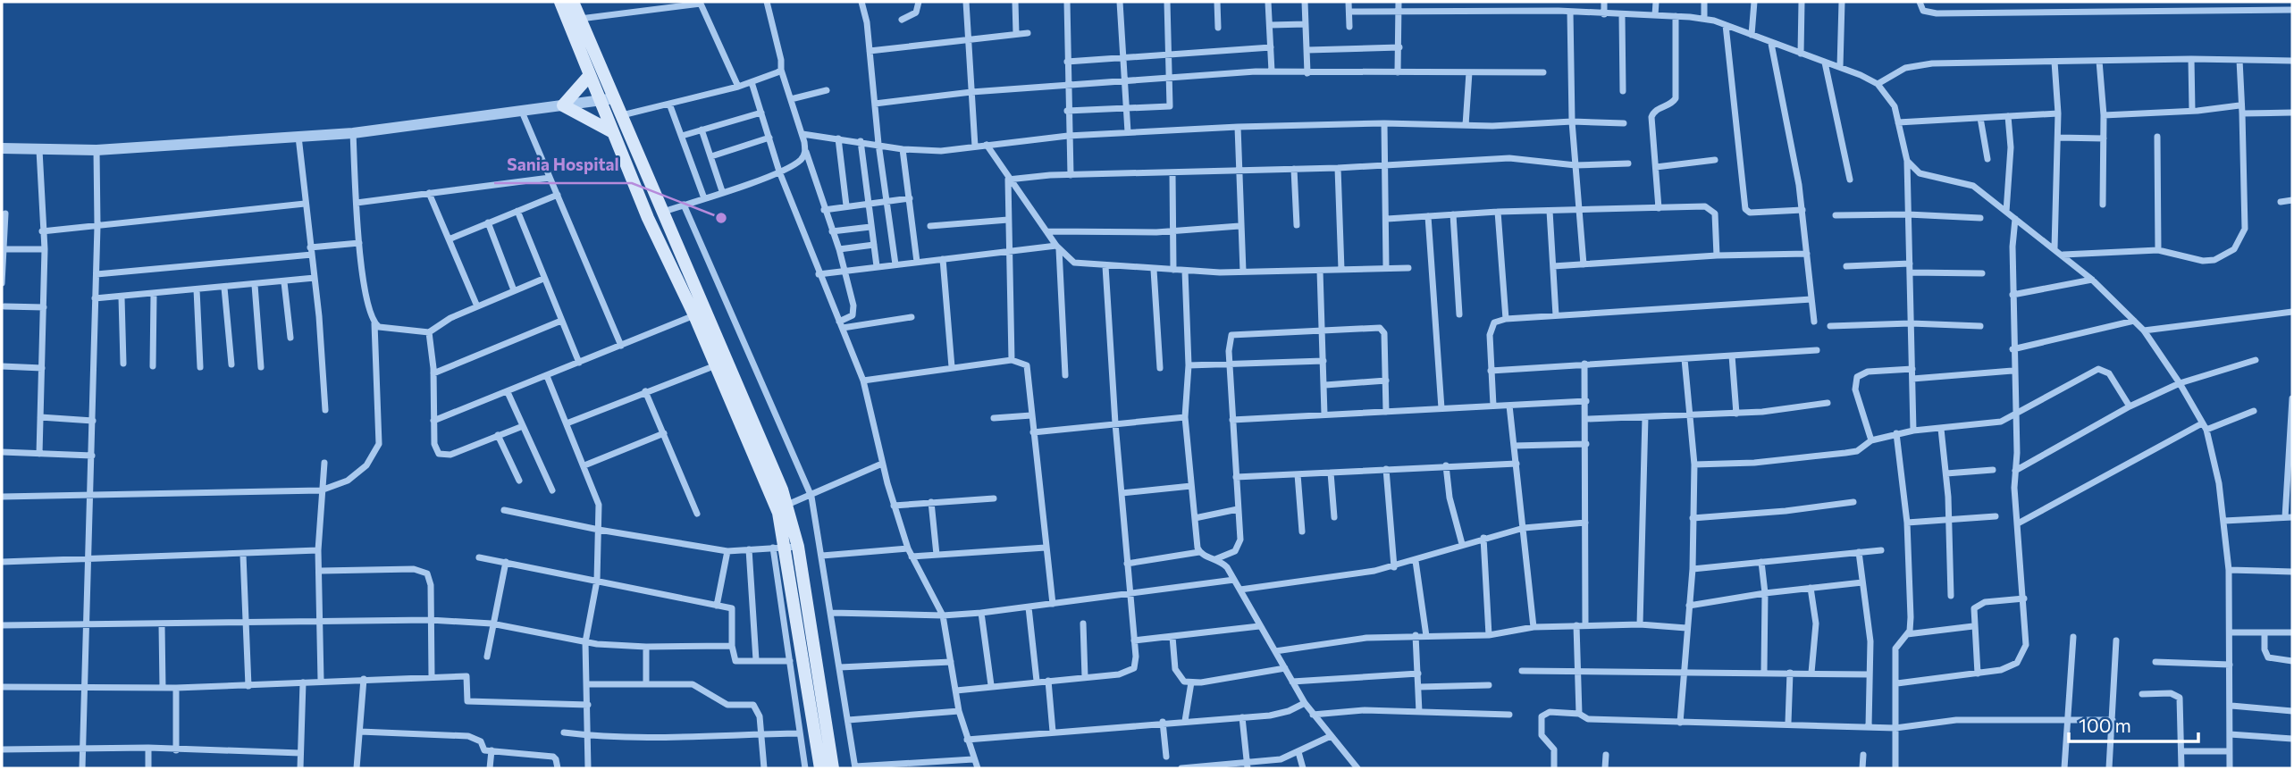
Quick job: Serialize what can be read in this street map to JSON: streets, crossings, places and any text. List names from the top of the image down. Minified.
{"places":["Sania Hospital"],"scale_bar":"100 m"}
